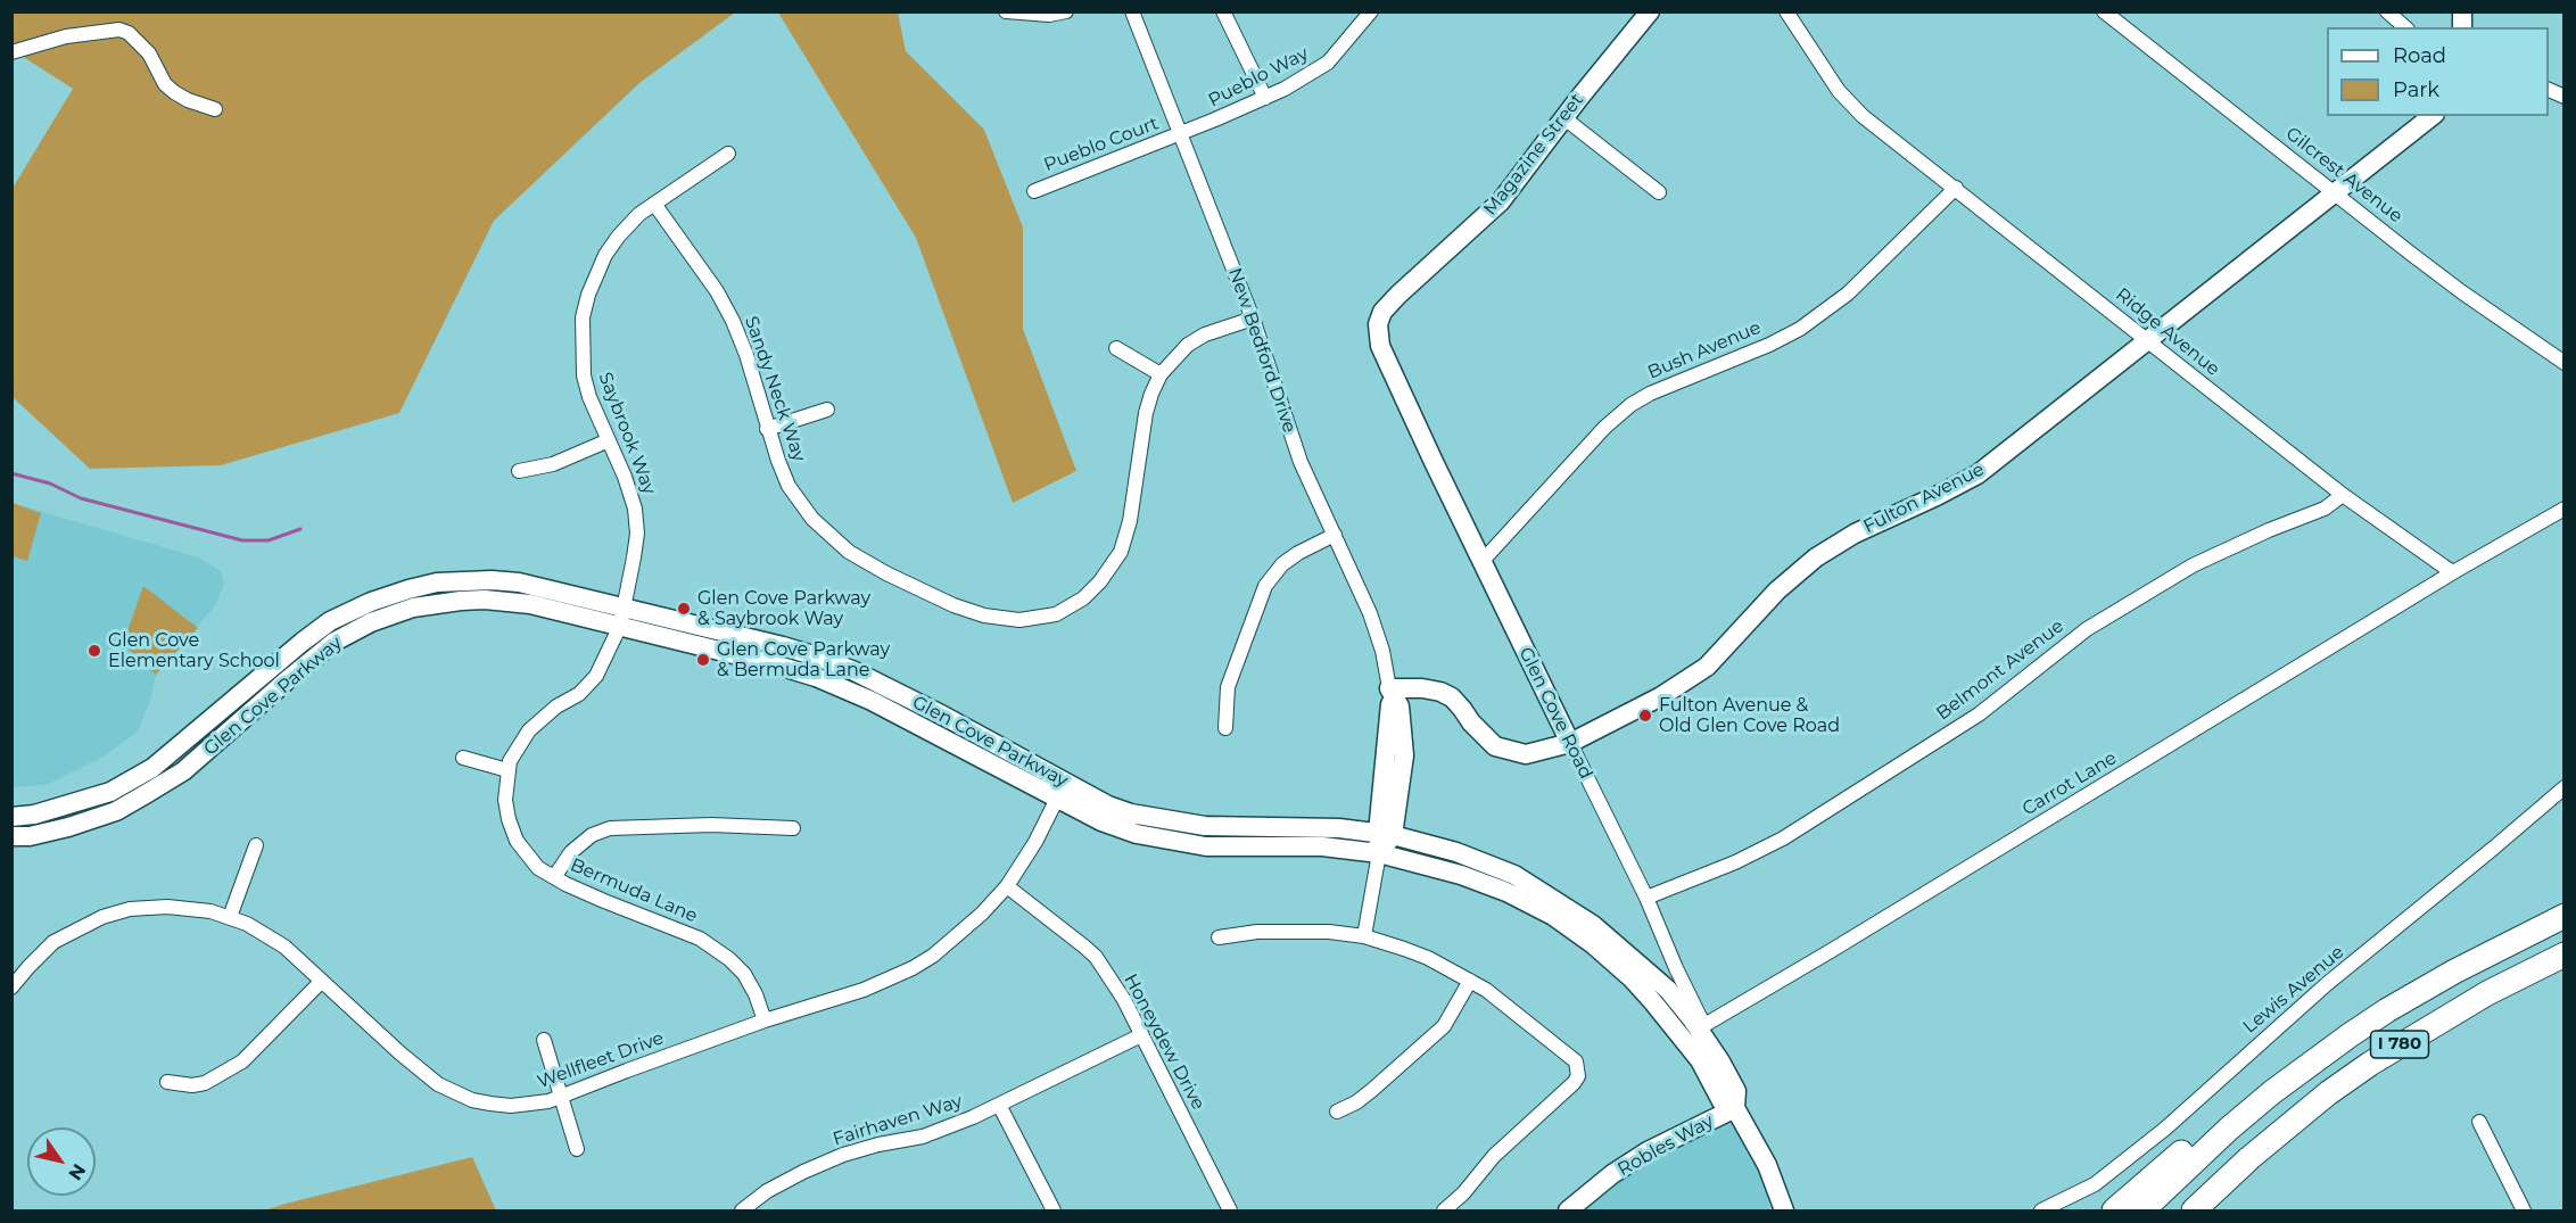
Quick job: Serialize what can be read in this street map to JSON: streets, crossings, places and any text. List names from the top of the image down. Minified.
{"streets":{"highway":["I 780"],"main road":["Magazine Street","New Bedford Drive","Fulton Avenue","Glen Cove Parkway","Glen Cove Road","Robles Way"],"street":["Pueblo Way","Pueblo Court","Gilcrest Avenue","Ridge Avenue","Bush Avenue","Sandy Neck Way","Saybrook Way","Belmont Avenue","Carrot Lane","Bermuda Lane","Lewis Avenue","Honeydew Drive","Wellfleet Drive","Fairhaven Way"]},"crossings":[["Pueblo Way","Pueblo Court"],["Pueblo Way","New Bedford Drive"],["Pueblo Court","New Bedford Drive"],["Magazine Street","Glen Cove Road"],["Gilcrest Avenue","Fulton Avenue"],["Ridge Avenue","Bush Avenue"],["Ridge Avenue","Fulton Avenue"],["Ridge Avenue","Belmont Avenue"],["Ridge Avenue","Carrot Lane"],["New Bedford Drive","Sandy Neck Way"],["New Bedford Drive","Fulton Avenue"],["New Bedford Drive","Glen Cove Parkway"],["Bush Avenue","Glen Cove Road"],["Sandy Neck Way","Saybrook Way"],["Saybrook Way","Glen Cove Parkway"],["Saybrook Way","Bermuda Lane"],["Fulton Avenue","Glen Cove Road"],["Belmont Avenue","Glen Cove Road"],["Glen Cove Parkway","Glen Cove Road"],["Glen Cove Parkway","Bermuda Lane"],["Glen Cove Parkway","Wellfleet Drive"],["Glen Cove Road","Carrot Lane"],["Glen Cove Road","Robles Way"],["Bermuda Lane","Wellfleet Drive"],["Honeydew Drive","Wellfleet Drive"],["Honeydew Drive","Fairhaven Way"]],"places":["Glen Cove Parkway & Saybrook Way","Glen Cove Elementary School","Glen Cove Parkway & Bermuda Lane","Fulton Avenue & Old Glen Cove Road"],"legend":["Road","Park"],"north":"bottom right"}
